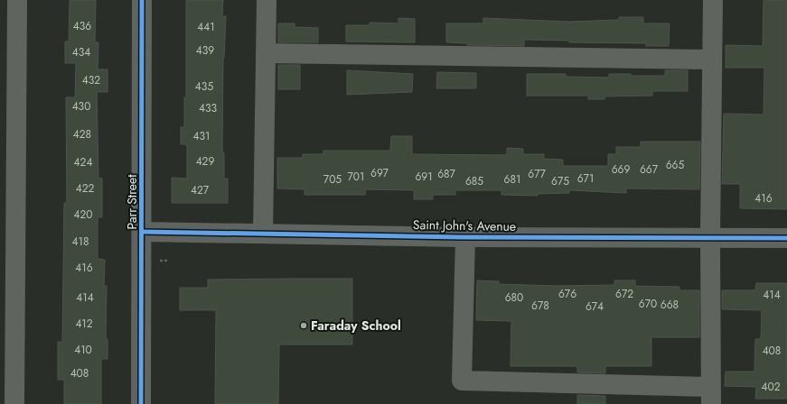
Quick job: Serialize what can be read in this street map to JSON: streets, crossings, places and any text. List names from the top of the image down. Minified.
{"streets":{"street":["Parr Street","Saint John's Avenue"]},"crossings":[["Parr Street","Saint John's Avenue"]],"places":["Faraday School"],"house_numbers":["436","441","439","434","432","435","430","433","428","431","429","424","665","669","667","697","687","677","701","691","671","705","681","685","675","422","427","416","420","418","416","676","672","414","414","680","670","668","678","674","412","410","408","408","402"]}
